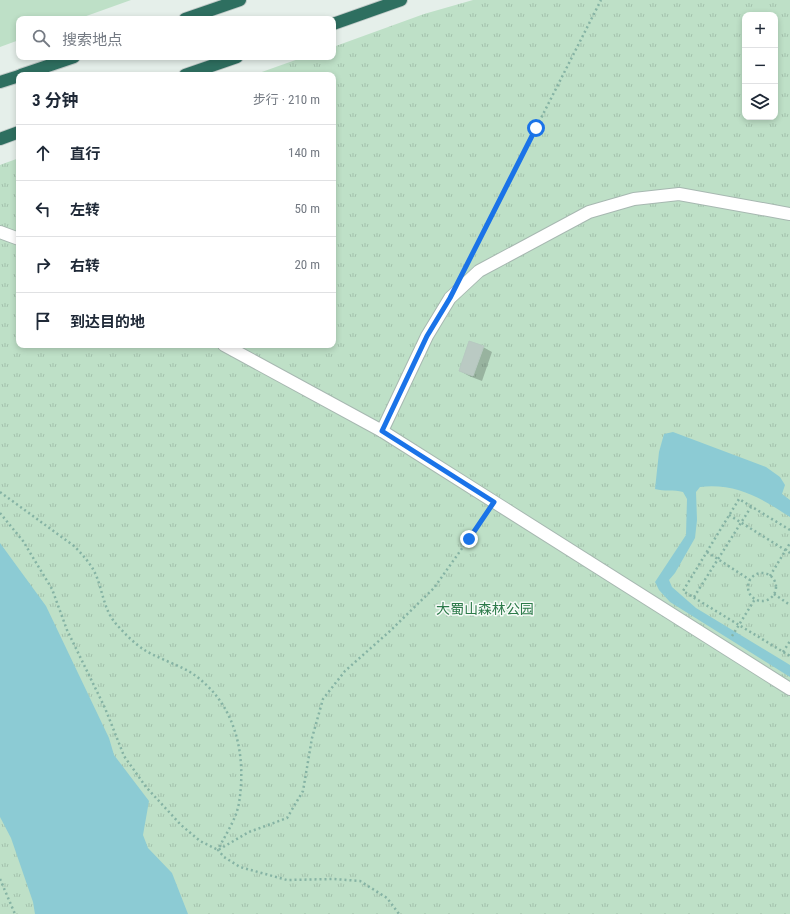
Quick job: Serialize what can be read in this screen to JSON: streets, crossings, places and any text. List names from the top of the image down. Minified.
{"parks":["大蜀山森林公园"],"page":{"map_buttons":["+","−"],"search":"搜索地点","heading":["3 分钟","步行 · 210 m"],"list":[["直行","140 m"],["左转","50 m"],["右转","20 m"],"到达目的地"]}}
